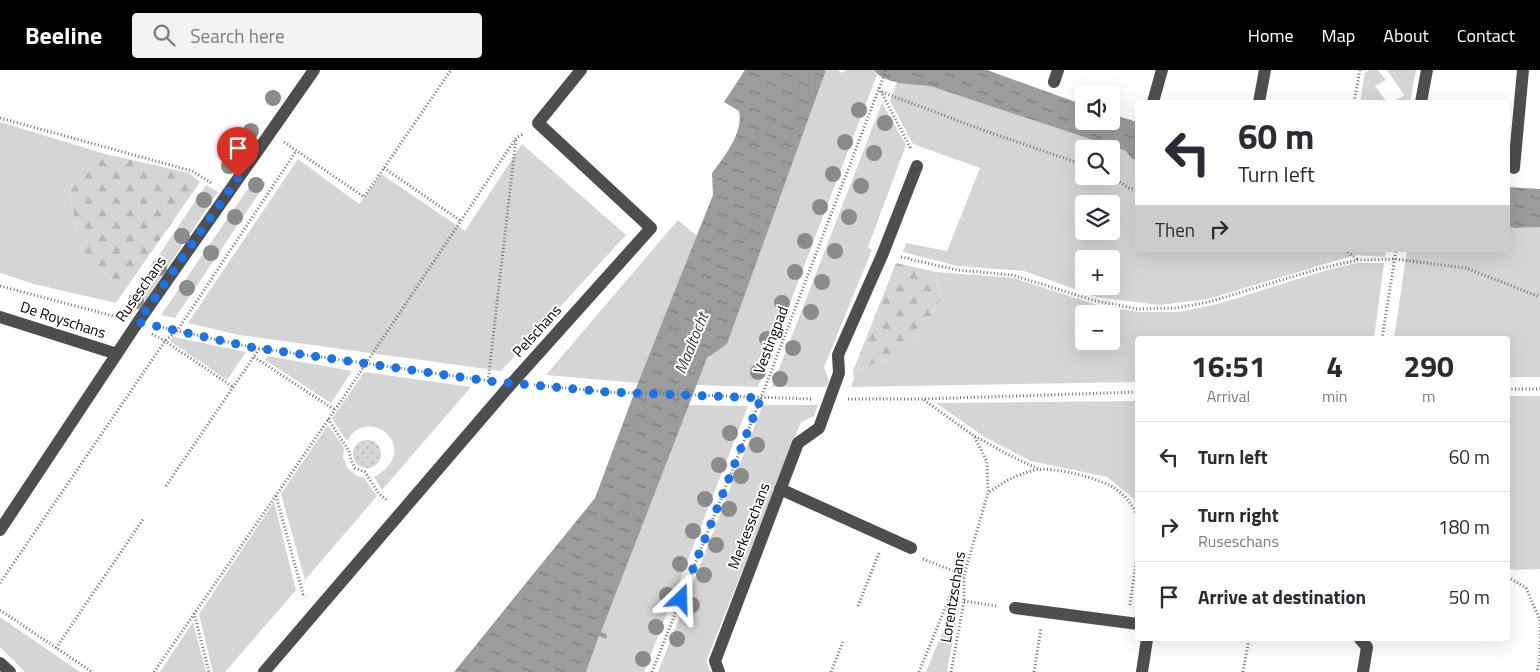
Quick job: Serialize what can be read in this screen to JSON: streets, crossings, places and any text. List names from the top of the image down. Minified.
{"streets":{"street":["Ruseschans","De Royschans","Pelschans","Merkesschans"],"path":["Vestingpad","Lorentzschans"]},"crossings":[["Ruseschans","De Royschans"]],"water":["Maaltocht"],"page":{"header":"Beeline","search":"Search here","nav":["Home","Map","About","Contact"],"map_buttons":["+","−"],"turn":["60 m","Turn left"],"then":"Then","eta":["16:51","Arrival","4","min","290","m"],"list":[{"name":"Turn left","value":"60 m"},{"name":"Turn right","note":"Ruseschans","value":"180 m"},{"name":"Arrive at destination","value":"50 m"}]}}
